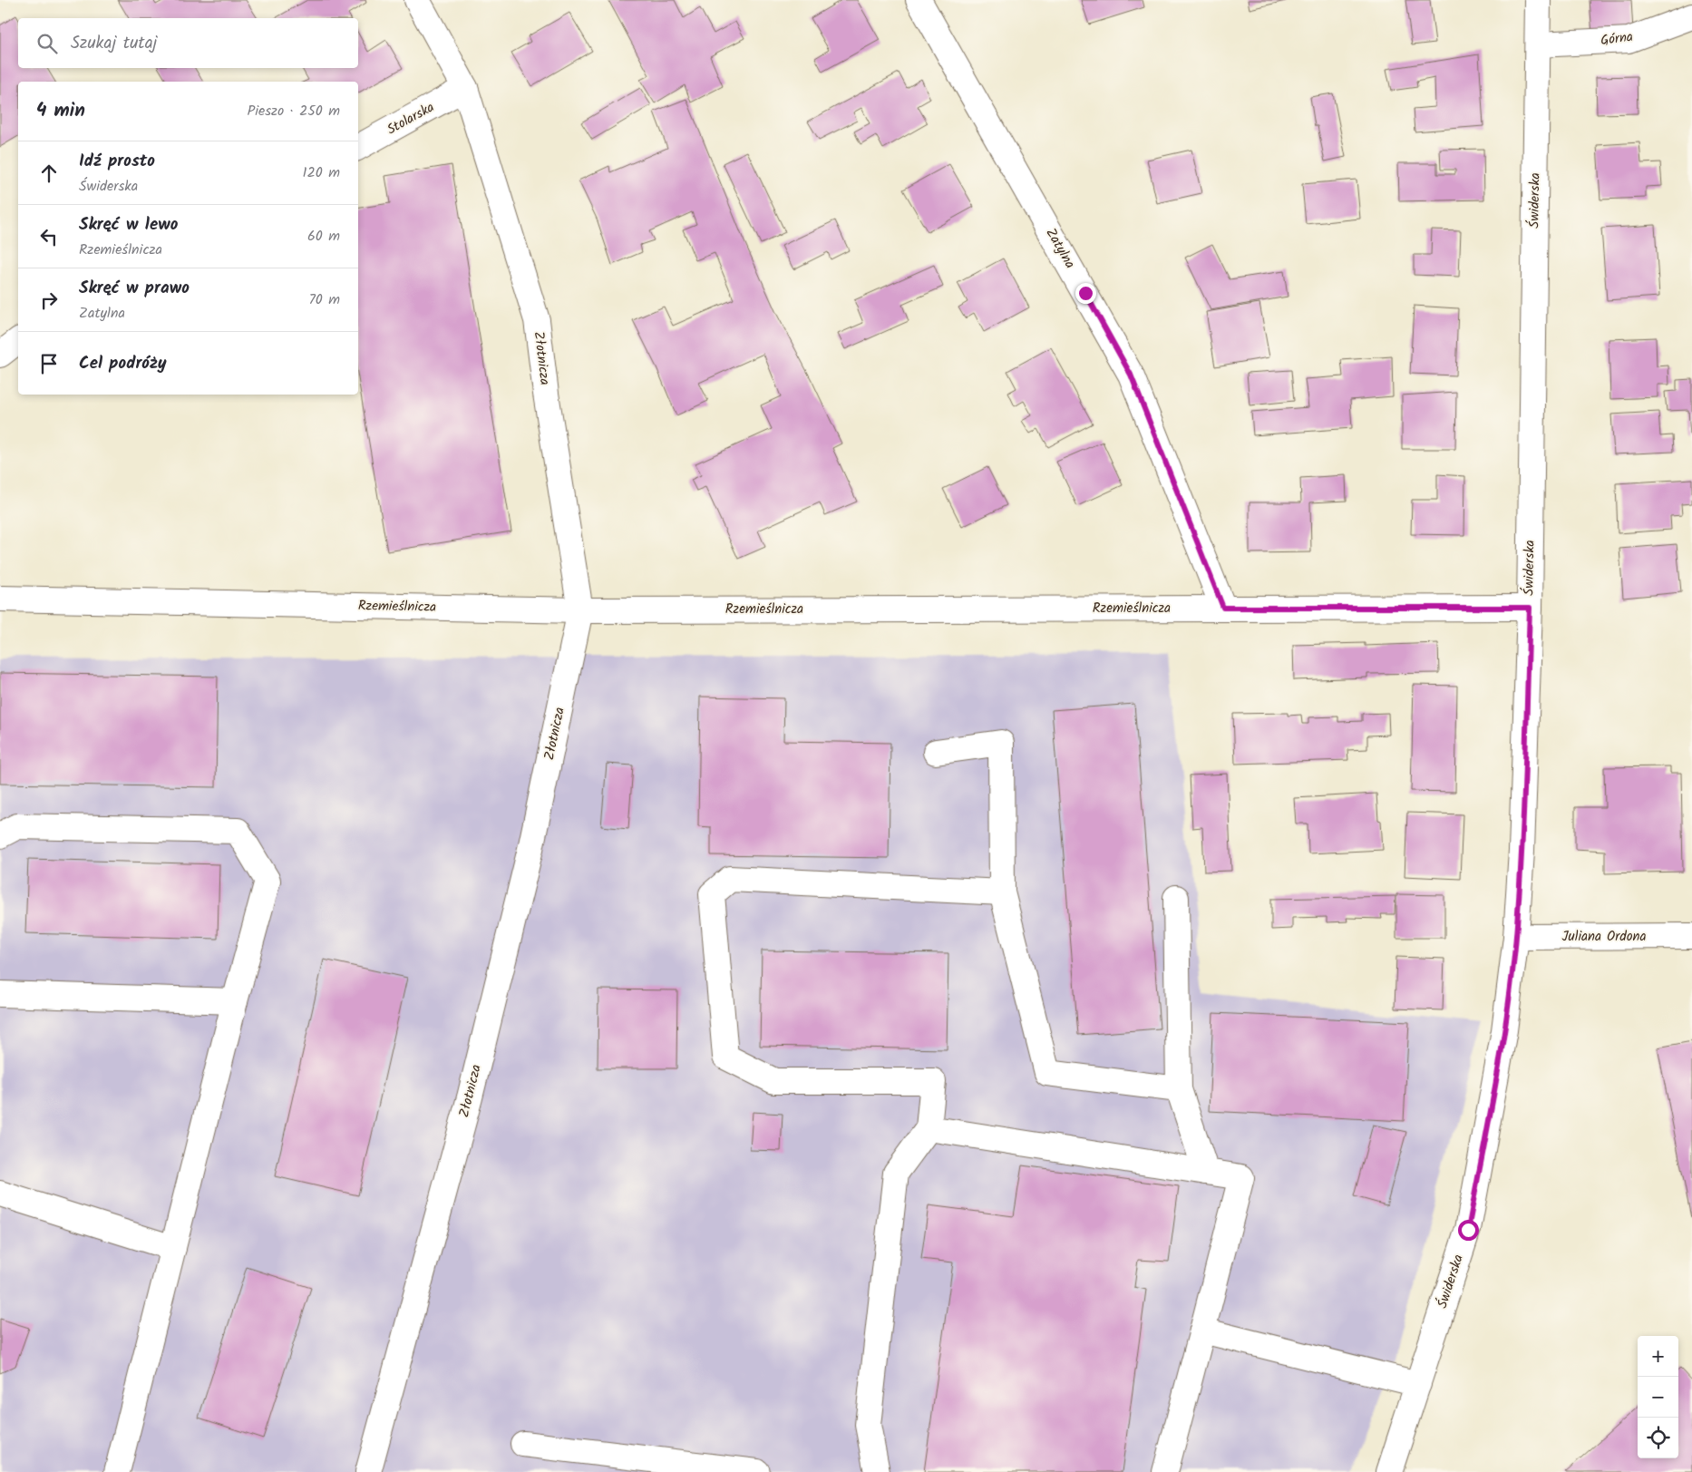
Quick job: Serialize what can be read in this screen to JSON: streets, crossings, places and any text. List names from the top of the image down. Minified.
{"streets":{"street":["Górna","Stolarska","Świderska","Zatylna","Złotnicza","Rzemieślnicza","Juliana Ordona"]},"crossings":[["Górna","Świderska"],["Stolarska","Złotnicza"],["Świderska","Rzemieślnicza"],["Świderska","Juliana Ordona"],["Zatylna","Rzemieślnicza"],["Złotnicza","Rzemieślnicza"]],"page":{"search":"Szukaj tutaj","heading":["4 min","Pieszo · 250 m"],"list":[["Idź prosto","Świderska","120 m"],["Skręć w lewo","Rzemieślnicza","60 m"],["Skręć w prawo","Zatylna","70 m"],"Cel podróży"],"map_buttons":["+","−"]}}
